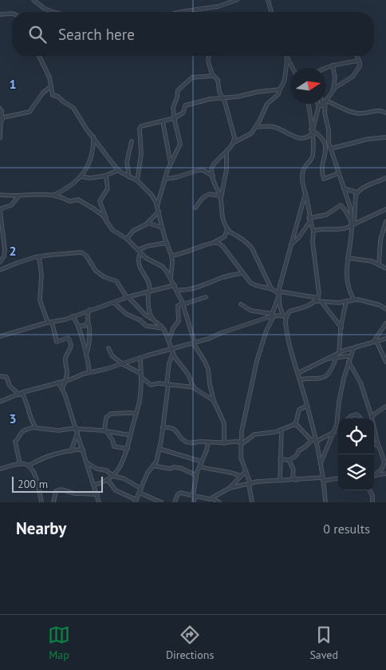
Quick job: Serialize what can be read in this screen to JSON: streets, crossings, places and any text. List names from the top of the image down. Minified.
{"scale_bar":"200 m","north":"right","page":{"search":"Search here","scale":"200 m","heading":["Nearby","0 results"],"nav":["Map","Directions","Saved"]},"grid":{"rows":["1","2","3"]}}
